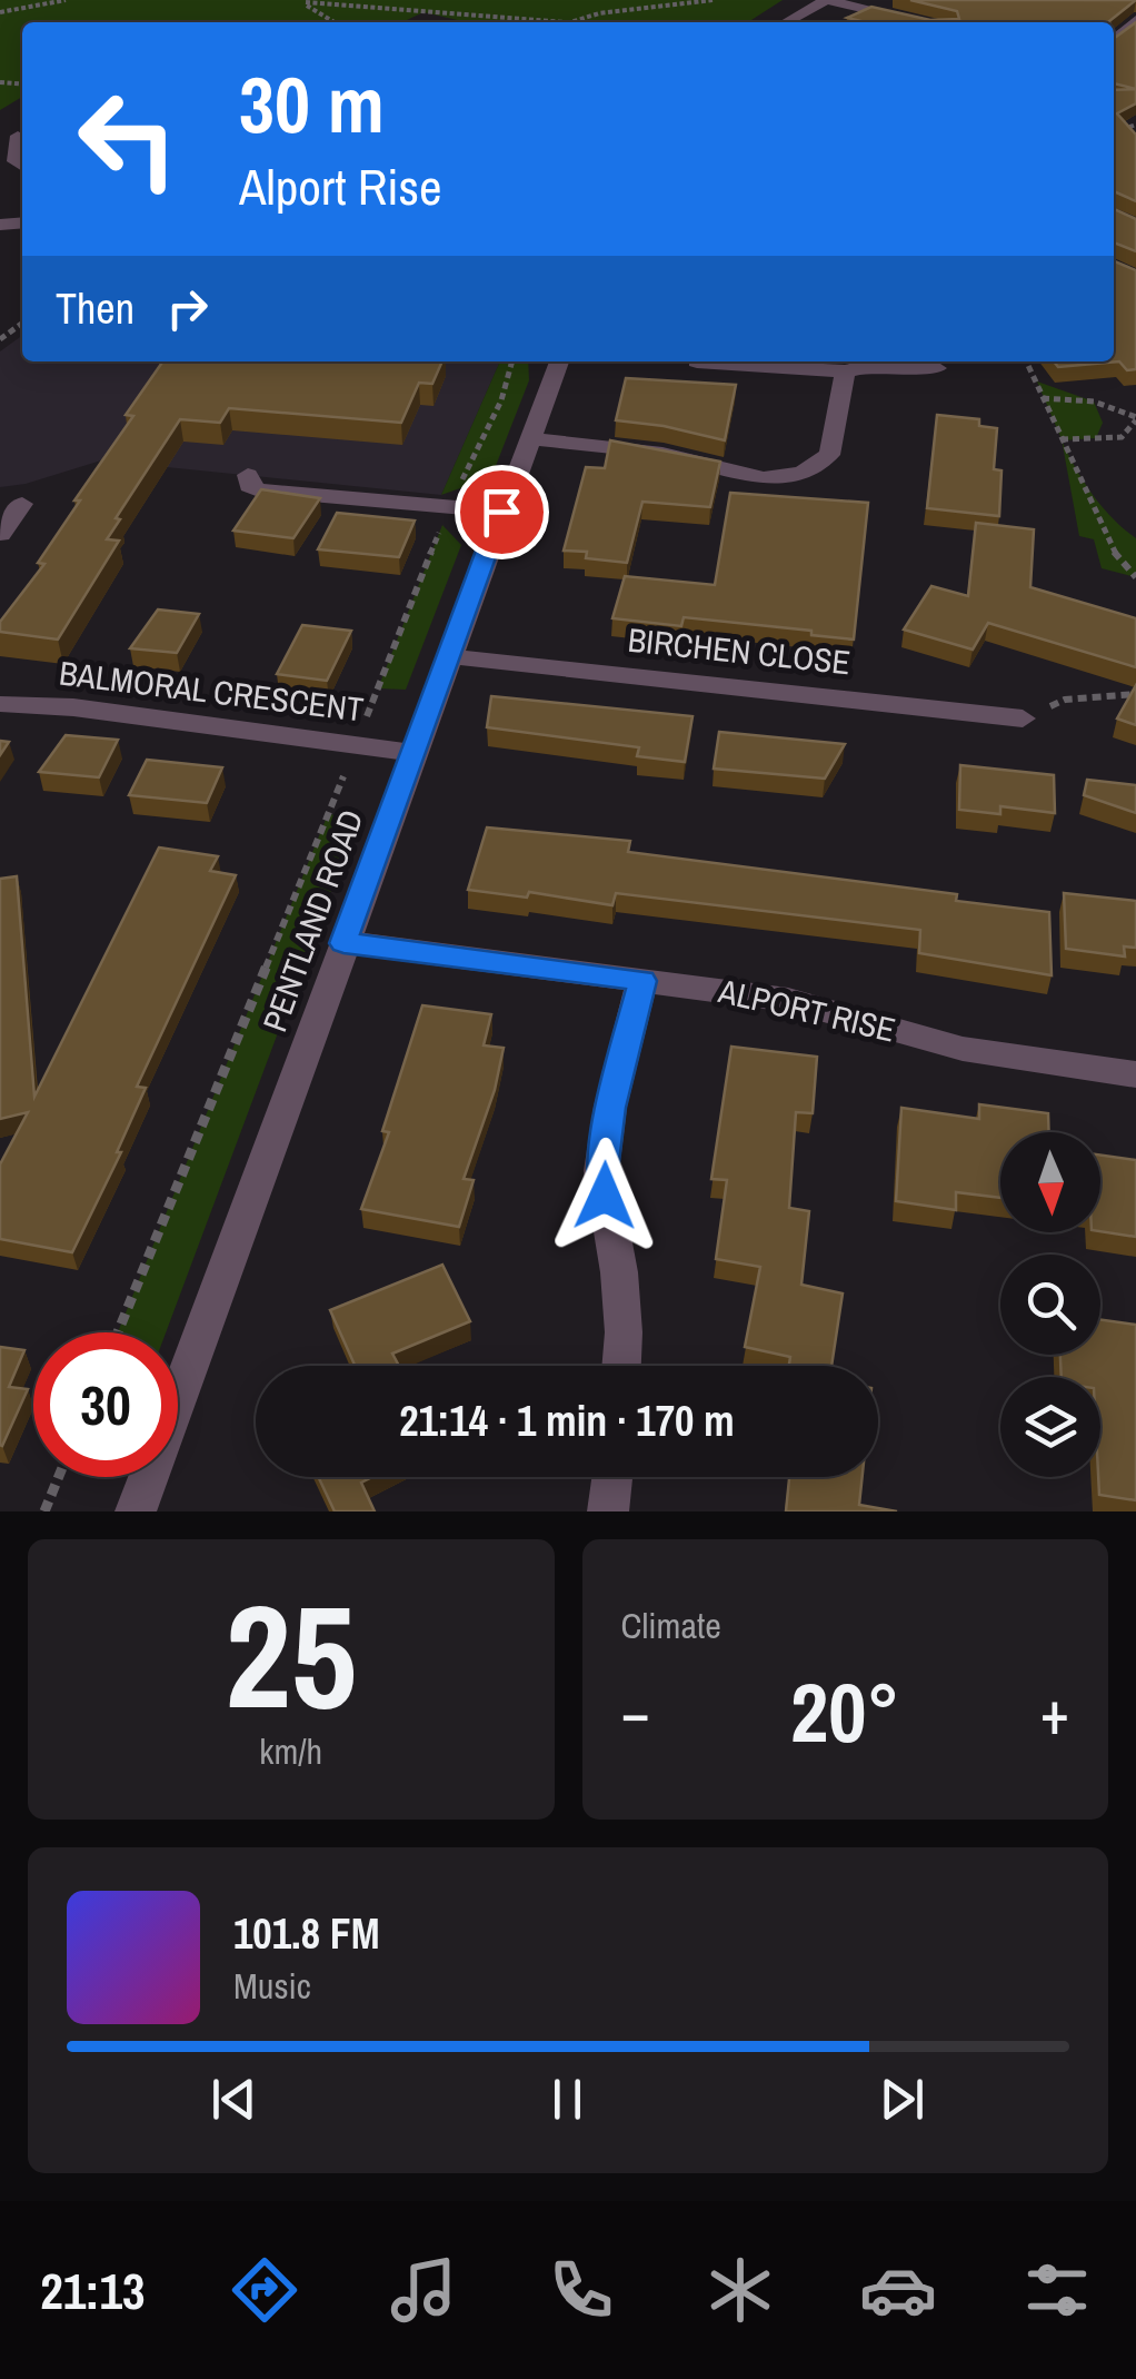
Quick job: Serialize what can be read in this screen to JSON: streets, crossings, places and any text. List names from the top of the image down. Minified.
{"streets":{"street":["BIRCHEN CLOSE","BALMORAL CRESCENT","PENTLAND ROAD","ALPORT RISE"]},"crossings":[["BIRCHEN CLOSE","PENTLAND ROAD"],["BALMORAL CRESCENT","PENTLAND ROAD"],["PENTLAND ROAD","ALPORT RISE"]],"north":"bottom","page":{"turn":["30 m","Alport Rise"],"then":"Then","limit":"30","trip":"21:14 · 1 min · 170 m","tile":[["25","km/h"],"Climate"],"heat":["−","20°","+"],"song":["101.8 FM","Music"],"tabs":"21:13"}}
